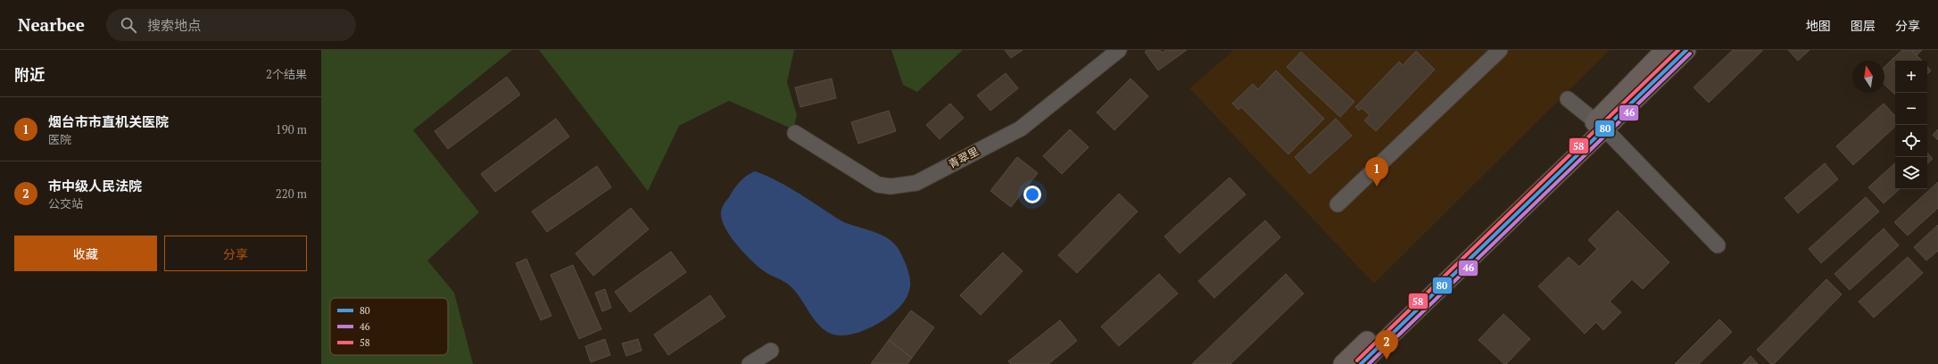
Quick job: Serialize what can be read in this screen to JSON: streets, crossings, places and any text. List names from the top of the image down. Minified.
{"streets":{"street":["青翠里"]},"lines":["transit line 80","transit line 58","transit line 46"],"legend":["80","46","58"],"north":"top","page":{"header":"Nearbee","search":"搜索地点","nav":["地图","图层","分享"],"heading":["附近","2个结果"],"map_buttons":["+","−"],"list":[{"mark":"1","name":"烟台市市直机关医院","note":"医院","value":"190 m"},{"mark":"2","name":"市中级人民法院","note":"公交站","value":"220 m"}],"pins":["1","2"],"buttons":["收藏","分享"]}}
